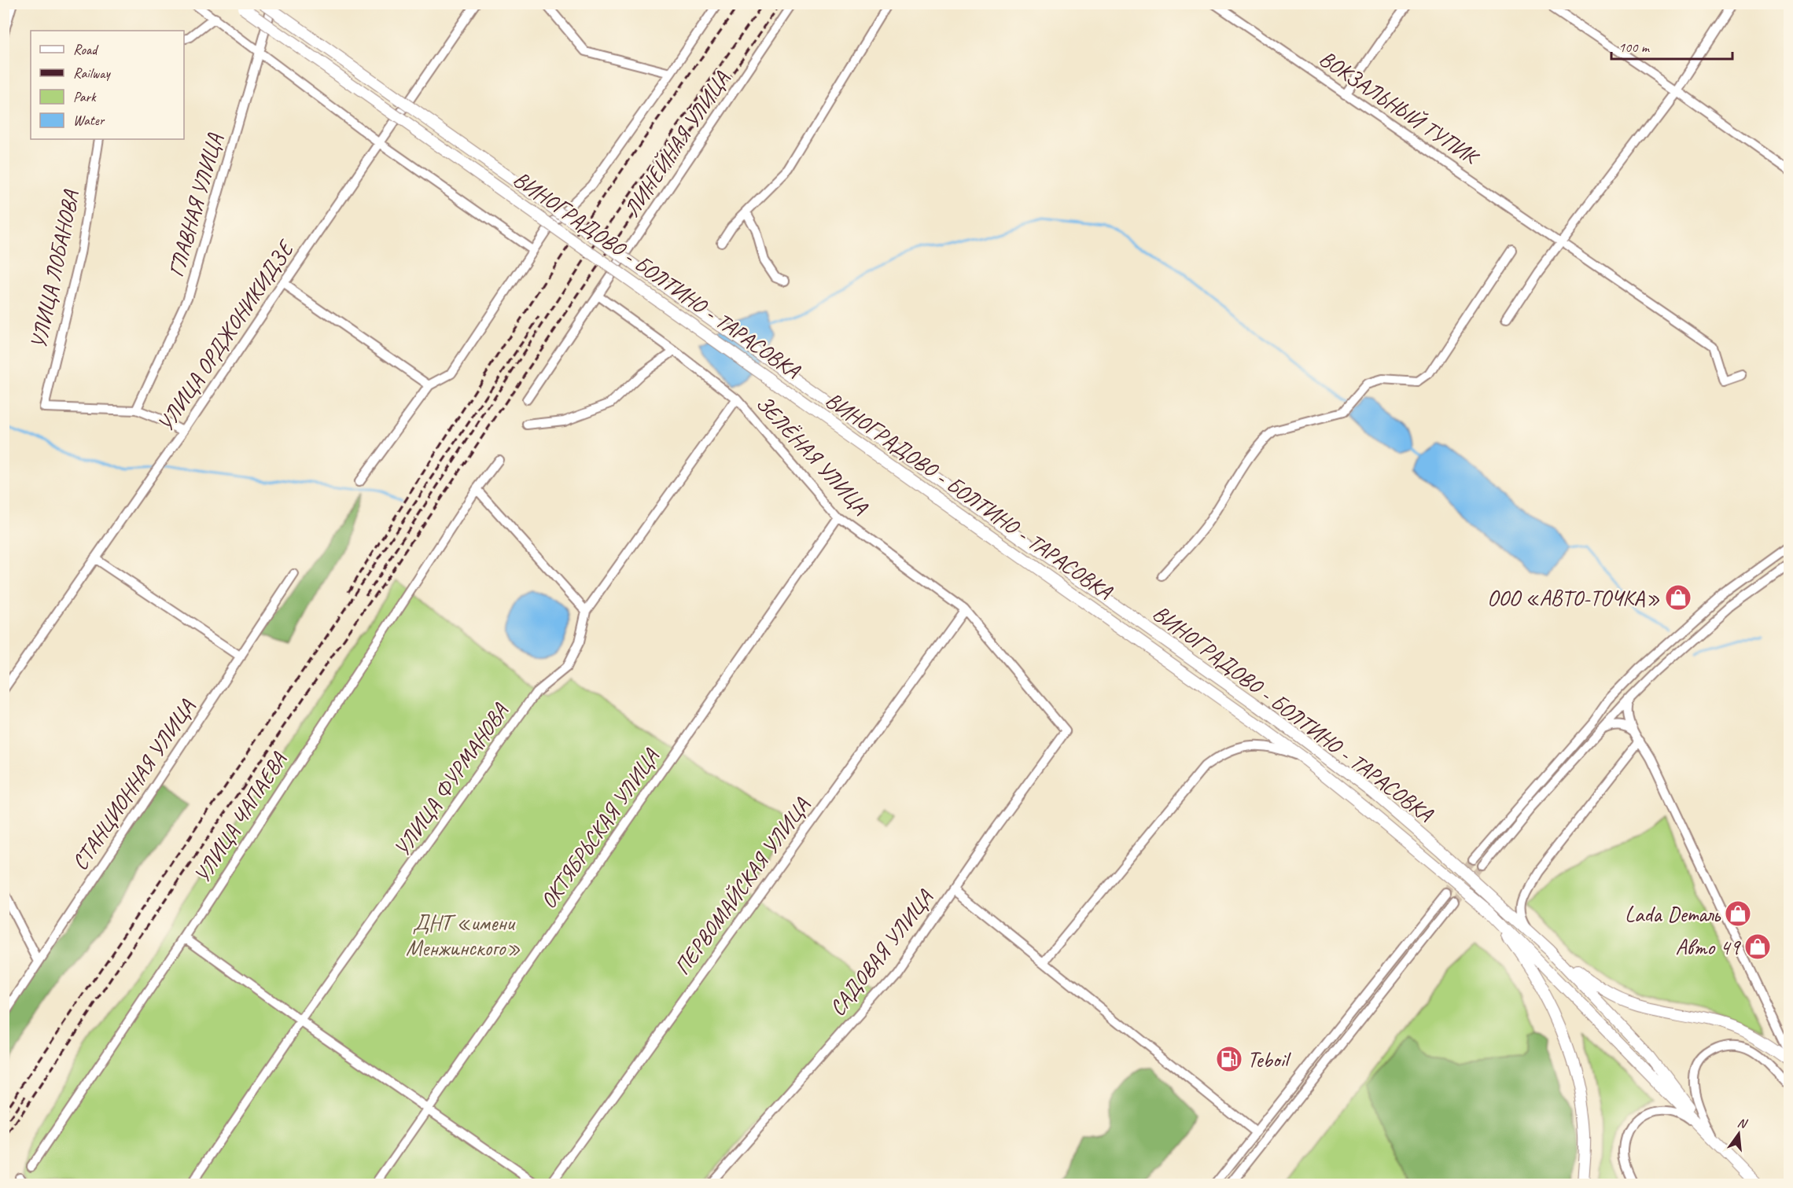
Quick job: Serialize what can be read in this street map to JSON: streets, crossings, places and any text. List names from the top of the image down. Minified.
{"streets":{"main road":["ВИНОГРАДОВО - БОЛТИНО - ТАРАСОВКА"],"street":["ВОКЗАЛЬНЫЙ ТУПИК","ЛИНЕЙНАЯ УЛИЦА","ГЛАВНАЯ УЛИЦА","УЛИЦА ЛОБАНОВА","УЛИЦА ОРДЖОНИКИДЗЕ","ЗЕЛЁНАЯ УЛИЦА","УЛИЦА ФУРМАНОВА","СТАНЦИОННАЯ УЛИЦА","УЛИЦА ЧАПАЕВА","ОКТЯБРЬСКАЯ УЛИЦА","ПЕРВОМАЙСКАЯ УЛИЦА","САДОВАЯ УЛИЦА"]},"crossings":[["ЛИНЕЙНАЯ УЛИЦА","ЗЕЛЁНАЯ УЛИЦА"],["ГЛАВНАЯ УЛИЦА","УЛИЦА ЛОБАНОВА"],["ЗЕЛЁНАЯ УЛИЦА","УЛИЦА ФУРМАНОВА"],["ЗЕЛЁНАЯ УЛИЦА","ОКТЯБРЬСКАЯ УЛИЦА"],["ЗЕЛЁНАЯ УЛИЦА","ПЕРВОМАЙСКАЯ УЛИЦА"],["ЗЕЛЁНАЯ УЛИЦА","САДОВАЯ УЛИЦА"]],"parks":["ДНТ «имени Менжинского»"],"places":{"shop":["ООО «АВТО-ТОЧКА»","Lada Dеталь","Авто 49"],"fuel station":["Teboil"]},"legend":["Road","Railway","Park","Water"],"scale_bar":"100 m","north":"top"}
